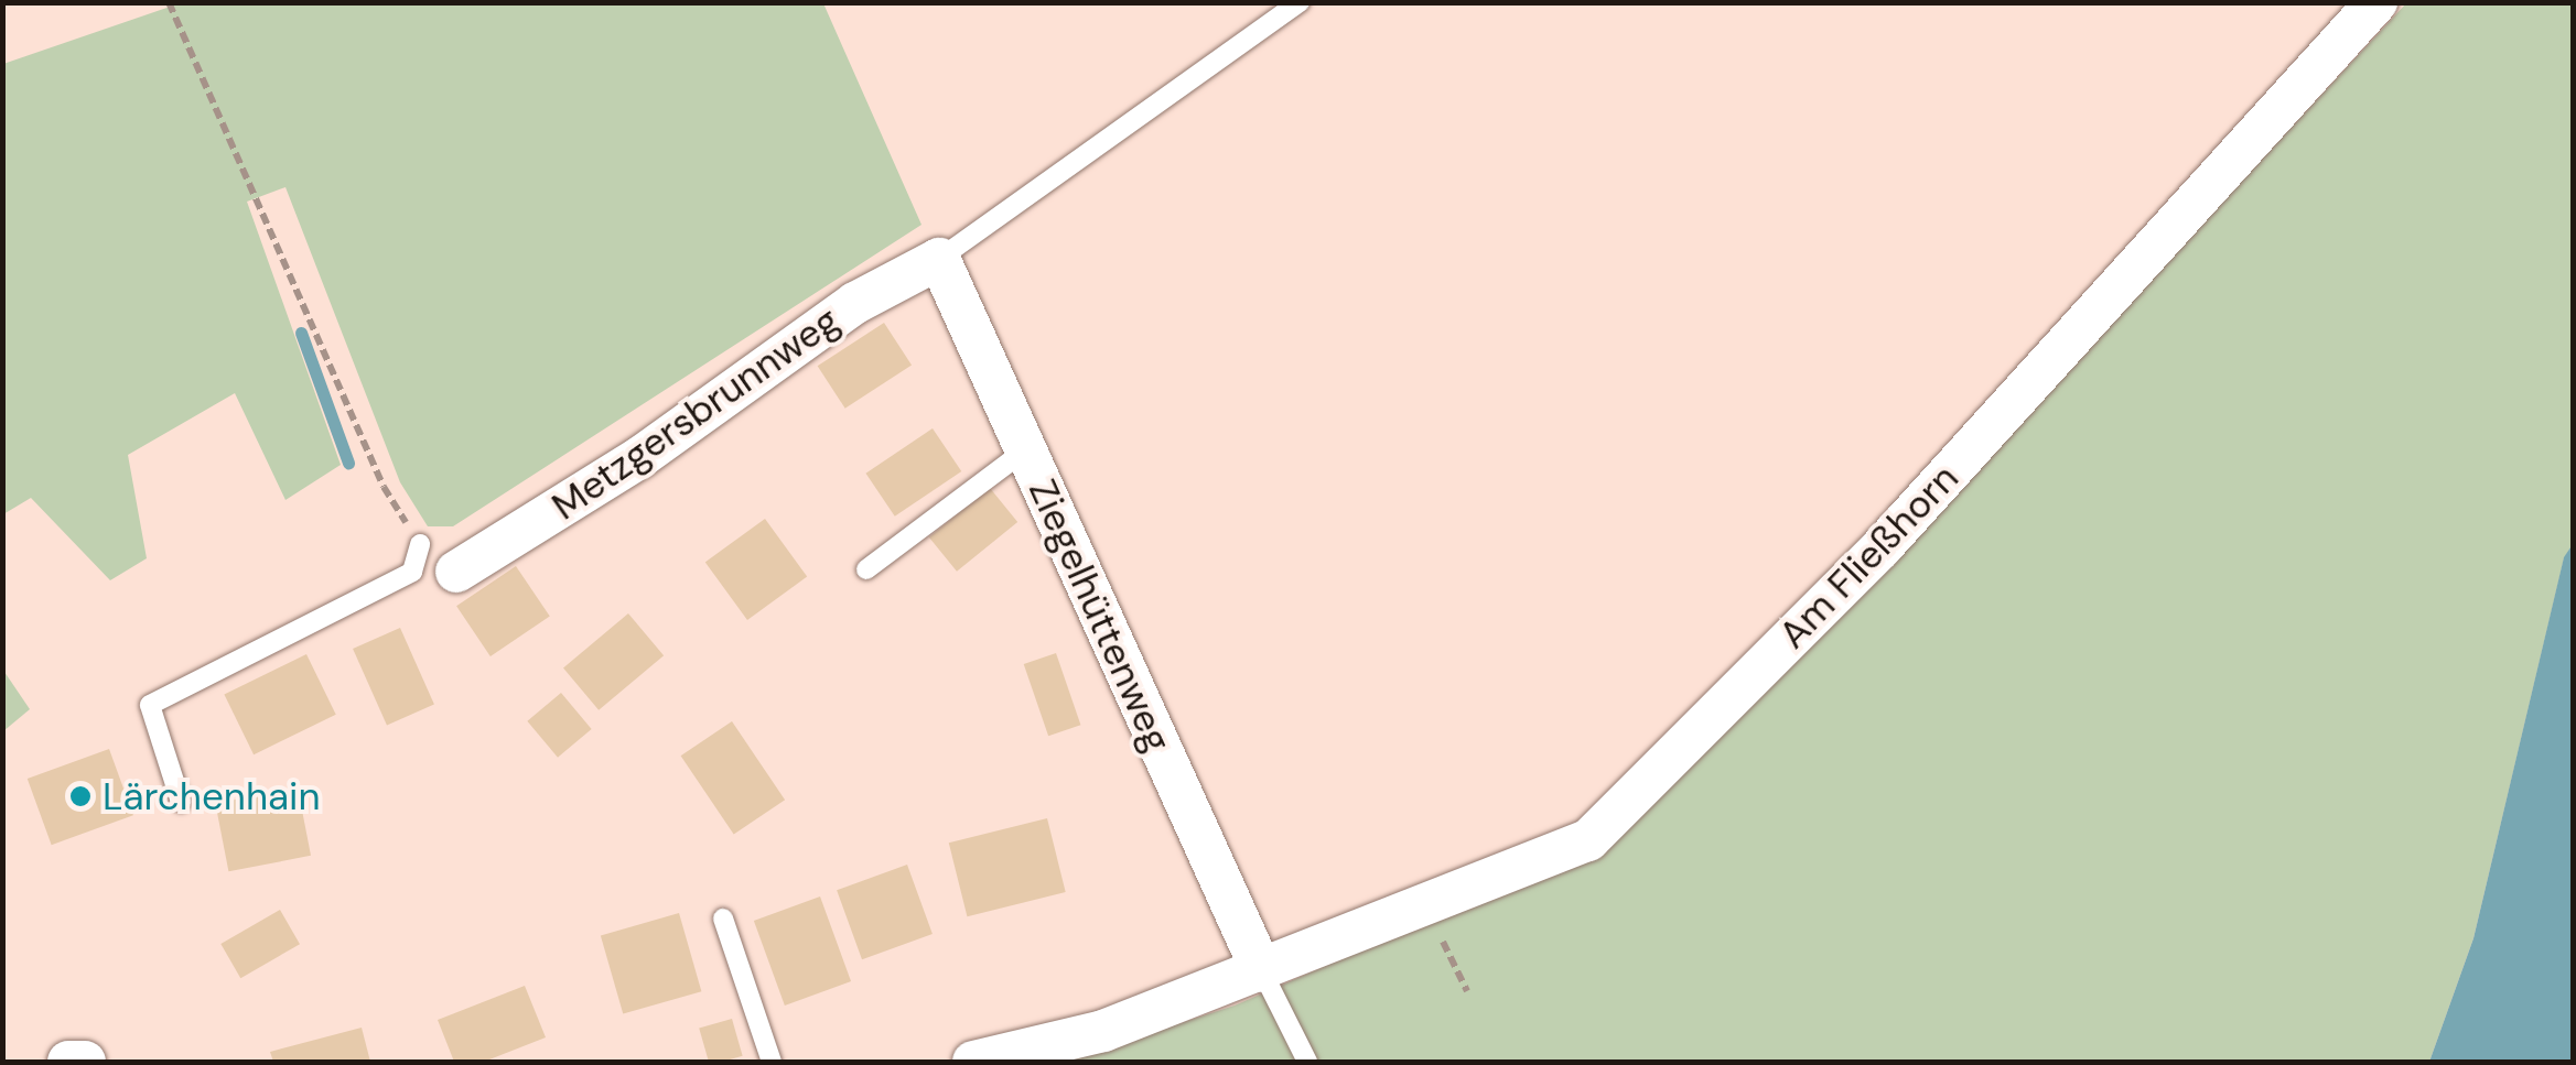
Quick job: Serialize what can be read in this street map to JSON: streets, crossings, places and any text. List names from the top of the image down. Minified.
{"streets":{"street":["Metzgersbrunnweg","Am Fließhorn","Ziegelhüttenweg"]},"crossings":[["Metzgersbrunnweg","Ziegelhüttenweg"],["Am Fließhorn","Ziegelhüttenweg"]],"places":["Lärchenhain"]}
